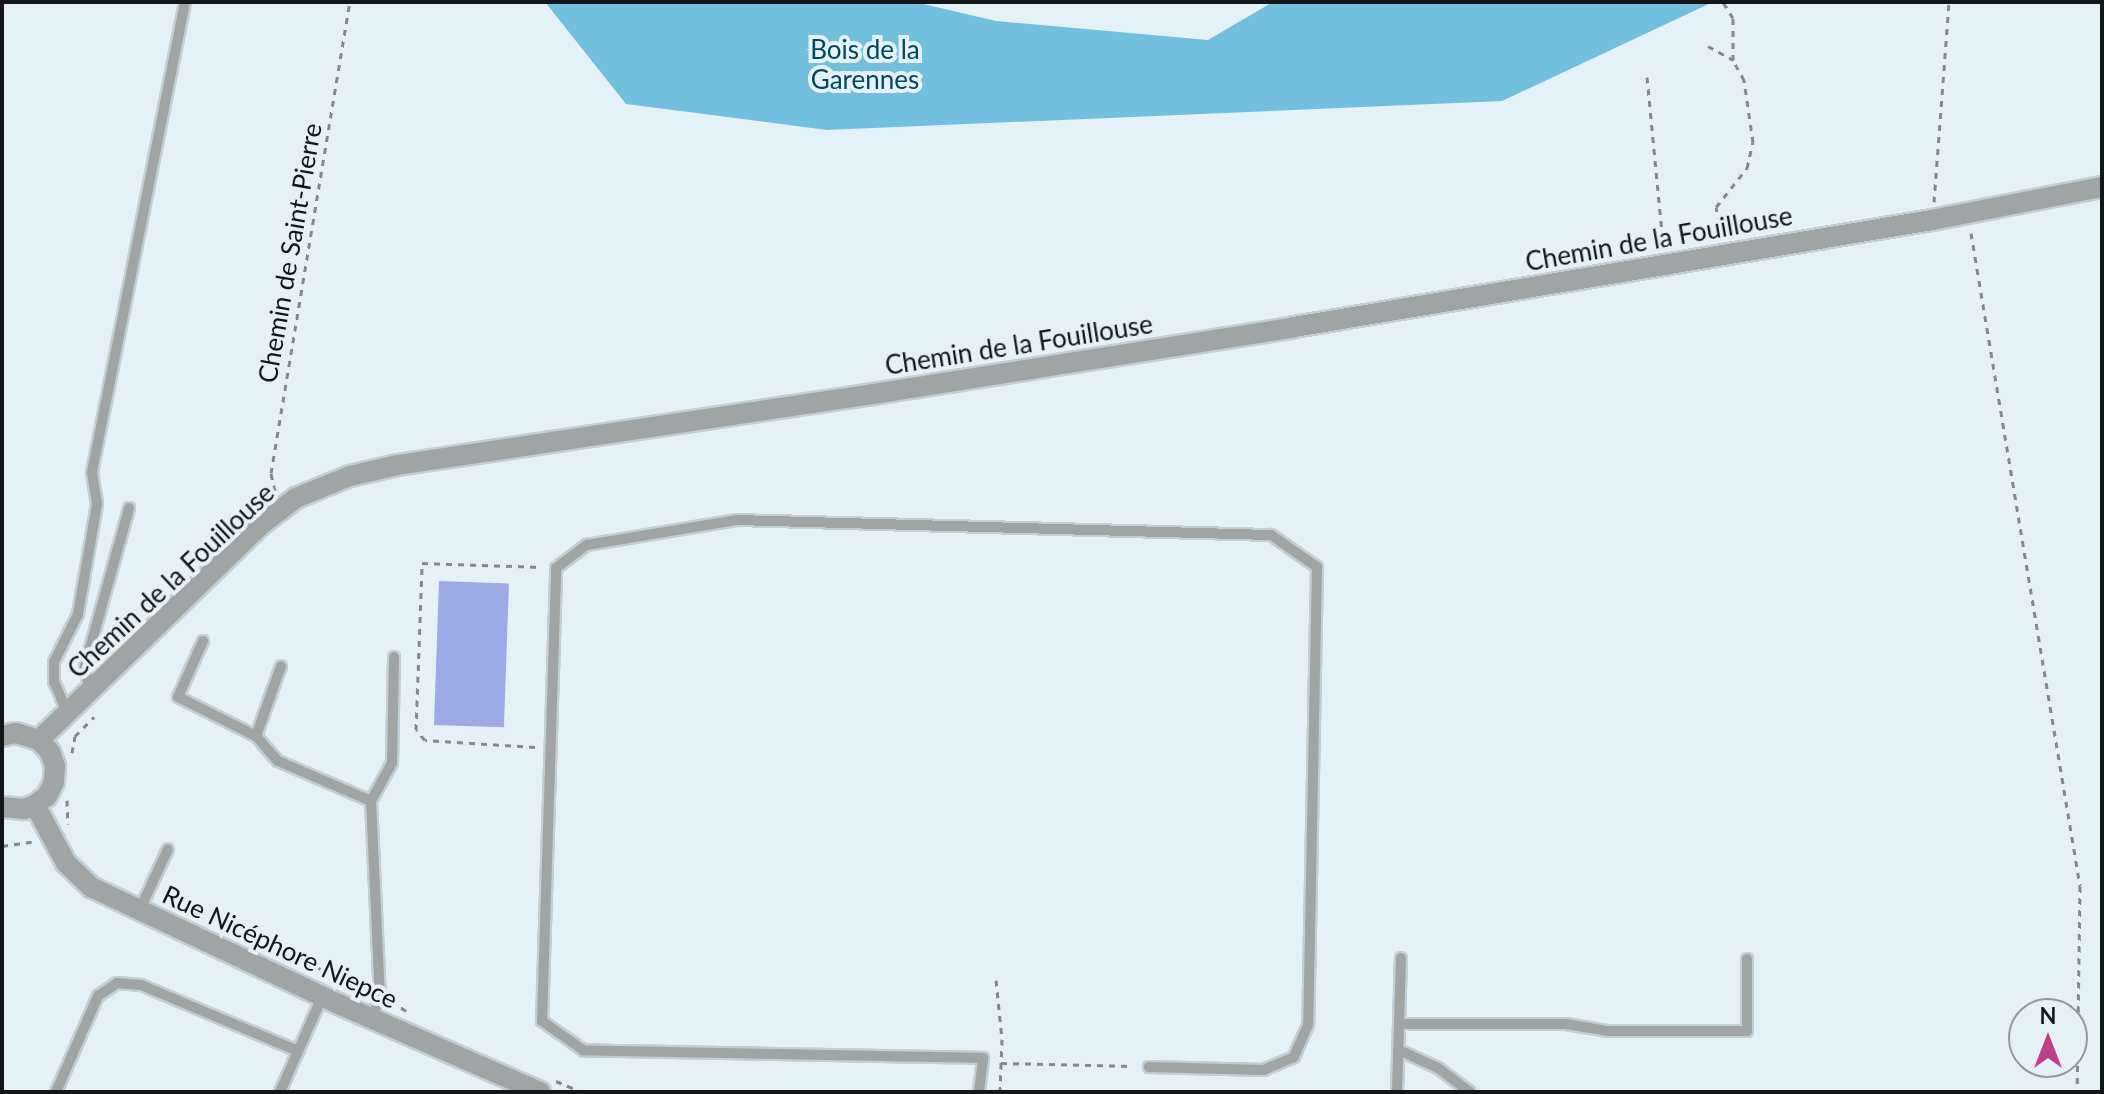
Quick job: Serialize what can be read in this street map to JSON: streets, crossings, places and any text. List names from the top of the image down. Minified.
{"streets":{"street":["Chemin de la Fouillouse","Rue Nicéphore Niepce"],"path":["Chemin de Saint-Pierre"]},"crossings":[["Chemin de la Fouillouse","Chemin de Saint-Pierre"]],"parks":["Bois de la Garennes"],"north":"top"}
